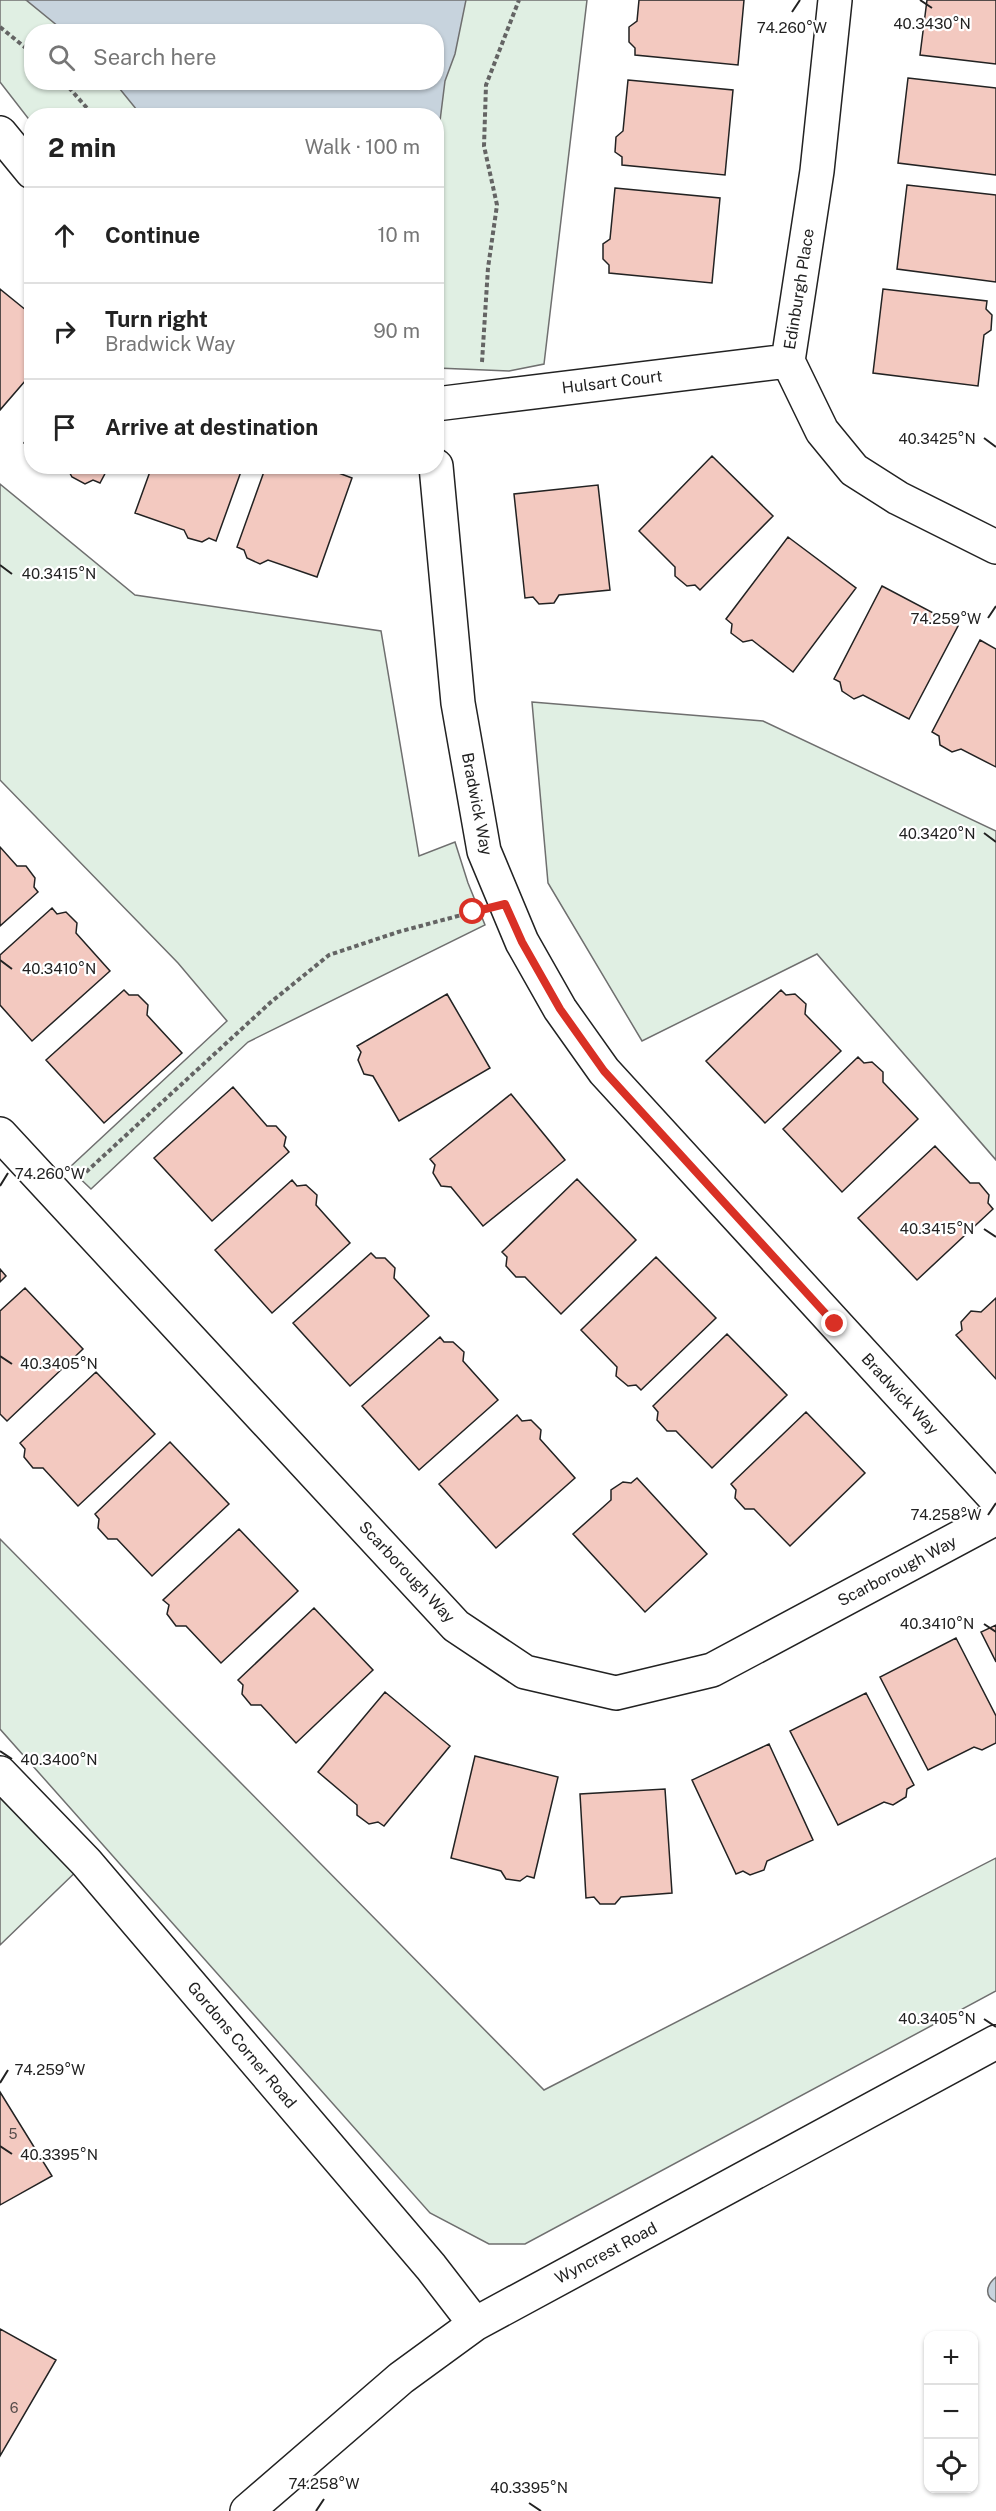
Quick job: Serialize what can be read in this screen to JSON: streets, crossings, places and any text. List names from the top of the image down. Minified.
{"streets":{"street":["Edinburgh Place","Hulsart Court","Bradwick Way","Scarborough Way","Gordons Corner Road","Wyncrest Road"]},"crossings":[["Edinburgh Place","Hulsart Court"],["Gordons Corner Road","Wyncrest Road"]],"house_numbers":["5","6"],"page":{"search":"Search here","heading":["2 min","Walk · 100 m"],"list":[["Continue","10 m"],["Turn right","Bradwick Way","90 m"],"Arrive at destination"],"map_buttons":["+","−"]},"coordinates":["40.3430°N","74.260°W","40.3425°N","40.3415°N","74.259°W","40.3420°N","40.3410°N","40.3405°N","74.258°W","40.3400°N","40.3395°N"]}
